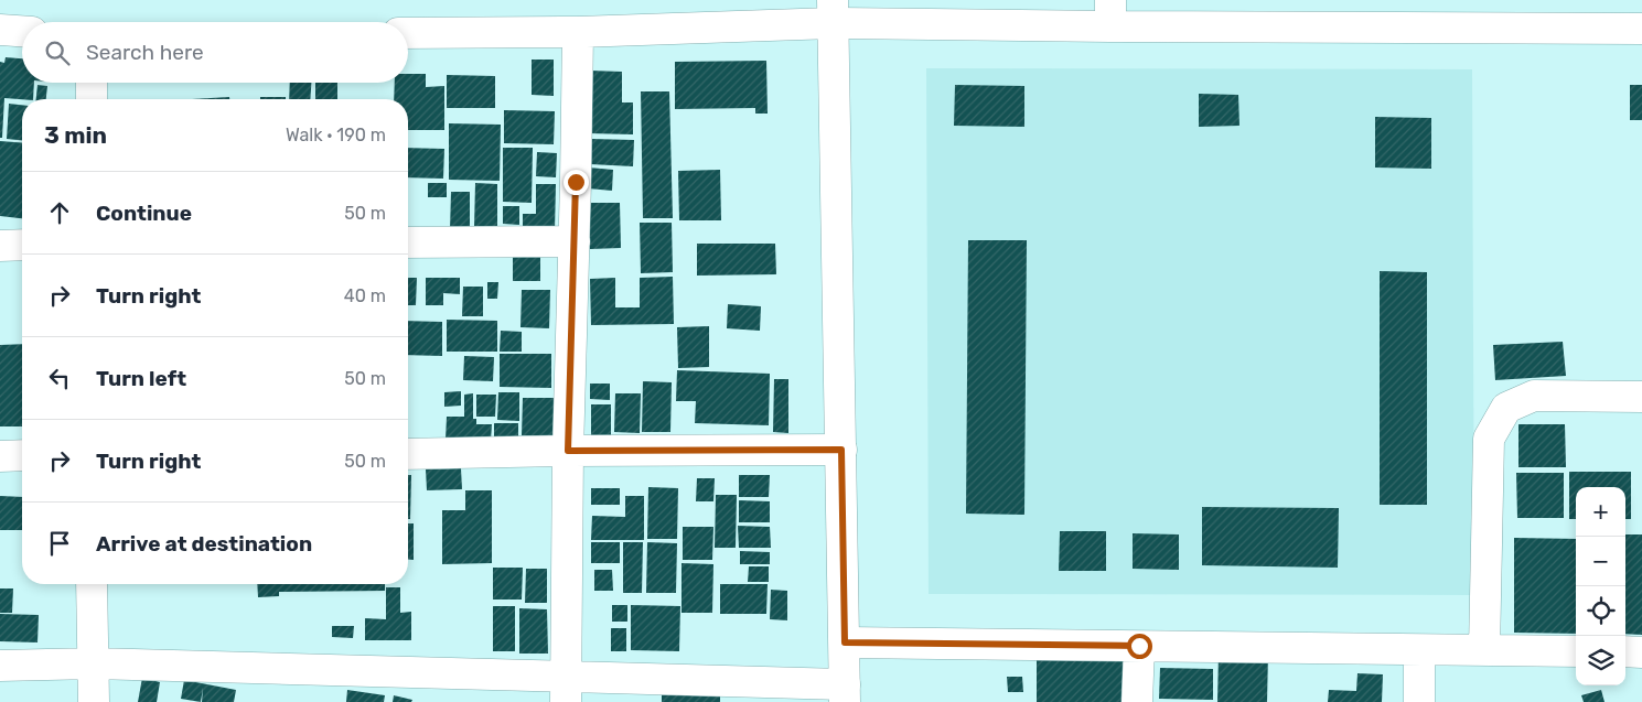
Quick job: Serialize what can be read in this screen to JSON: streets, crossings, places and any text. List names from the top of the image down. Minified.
{"page":{"search":"Search here","heading":["3 min","Walk · 190 m"],"list":[["Continue","50 m"],["Turn right","40 m"],["Turn left","50 m"],["Turn right","50 m"],"Arrive at destination"],"map_buttons":["+","−"]}}
